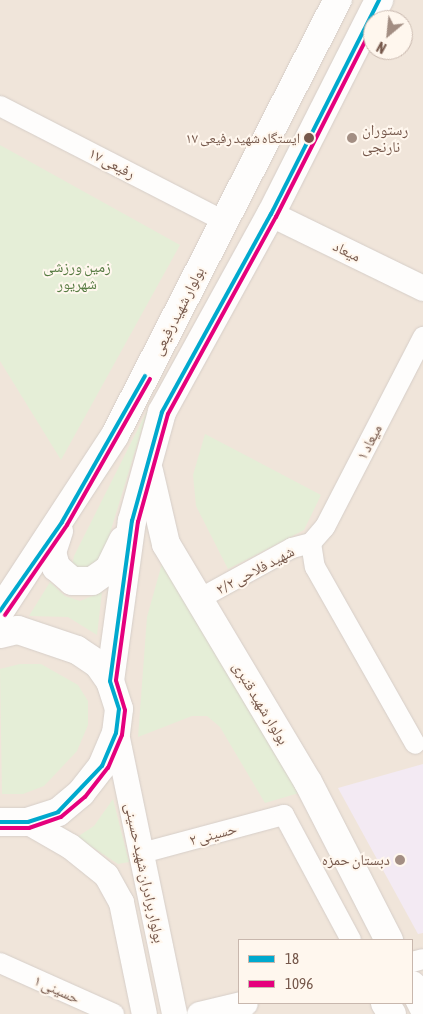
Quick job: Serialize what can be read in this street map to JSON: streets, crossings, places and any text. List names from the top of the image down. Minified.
{"streets":{"main road":["بولوار شهید رفیعی","بولوار شهید قنبری"],"street":["رفیعی ۱۷","میعاد","میعاد ۱","شهید فلاحی ۲/۲","حسینی ۲","بولوار برادران شهید حسینی","حسینی ۱"]},"crossings":[["رفیعی ۱۷","بولوار شهید رفیعی"],["میعاد ۱","شهید فلاحی ۲/۲"],["شهید فلاحی ۲/۲","بولوار شهید قنبری"],["حسینی ۲","بولوار برادران شهید حسینی"]],"parks":["زمین ورزشی شهریور"],"places":["ایستگاه شهید رفیعی ۱۷","رستوران نارنجی","دبستان حمزه"],"lines":["transit line 18","transit line 1096"],"legend":["18","1096"],"north":"bottom left"}
